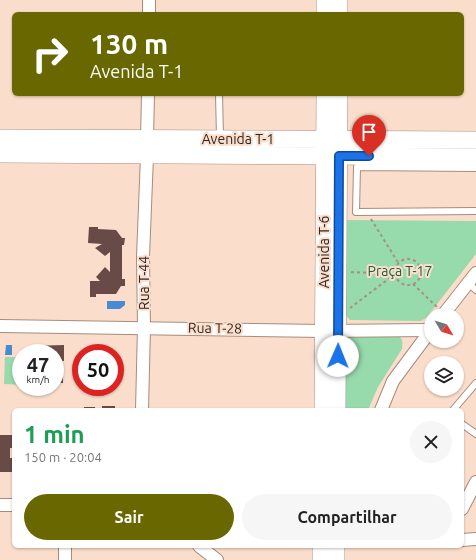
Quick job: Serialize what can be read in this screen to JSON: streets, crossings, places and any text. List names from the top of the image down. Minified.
{"streets":{"street":["Avenida T-1","Avenida T-6","Rua T-44","Rua T-28"]},"crossings":[["Avenida T-1","Avenida T-6"],["Avenida T-1","Rua T-44"],["Avenida T-6","Rua T-28"],["Rua T-44","Rua T-28"]],"parks":["Praça T-17"],"north":"bottom right","page":{"turn":["130 m","Avenida T-1"],"speed":"47 km/h","limit":"50","heading":["1 min","150 m · 20:04"],"buttons":["Sair","Compartilhar"]}}
